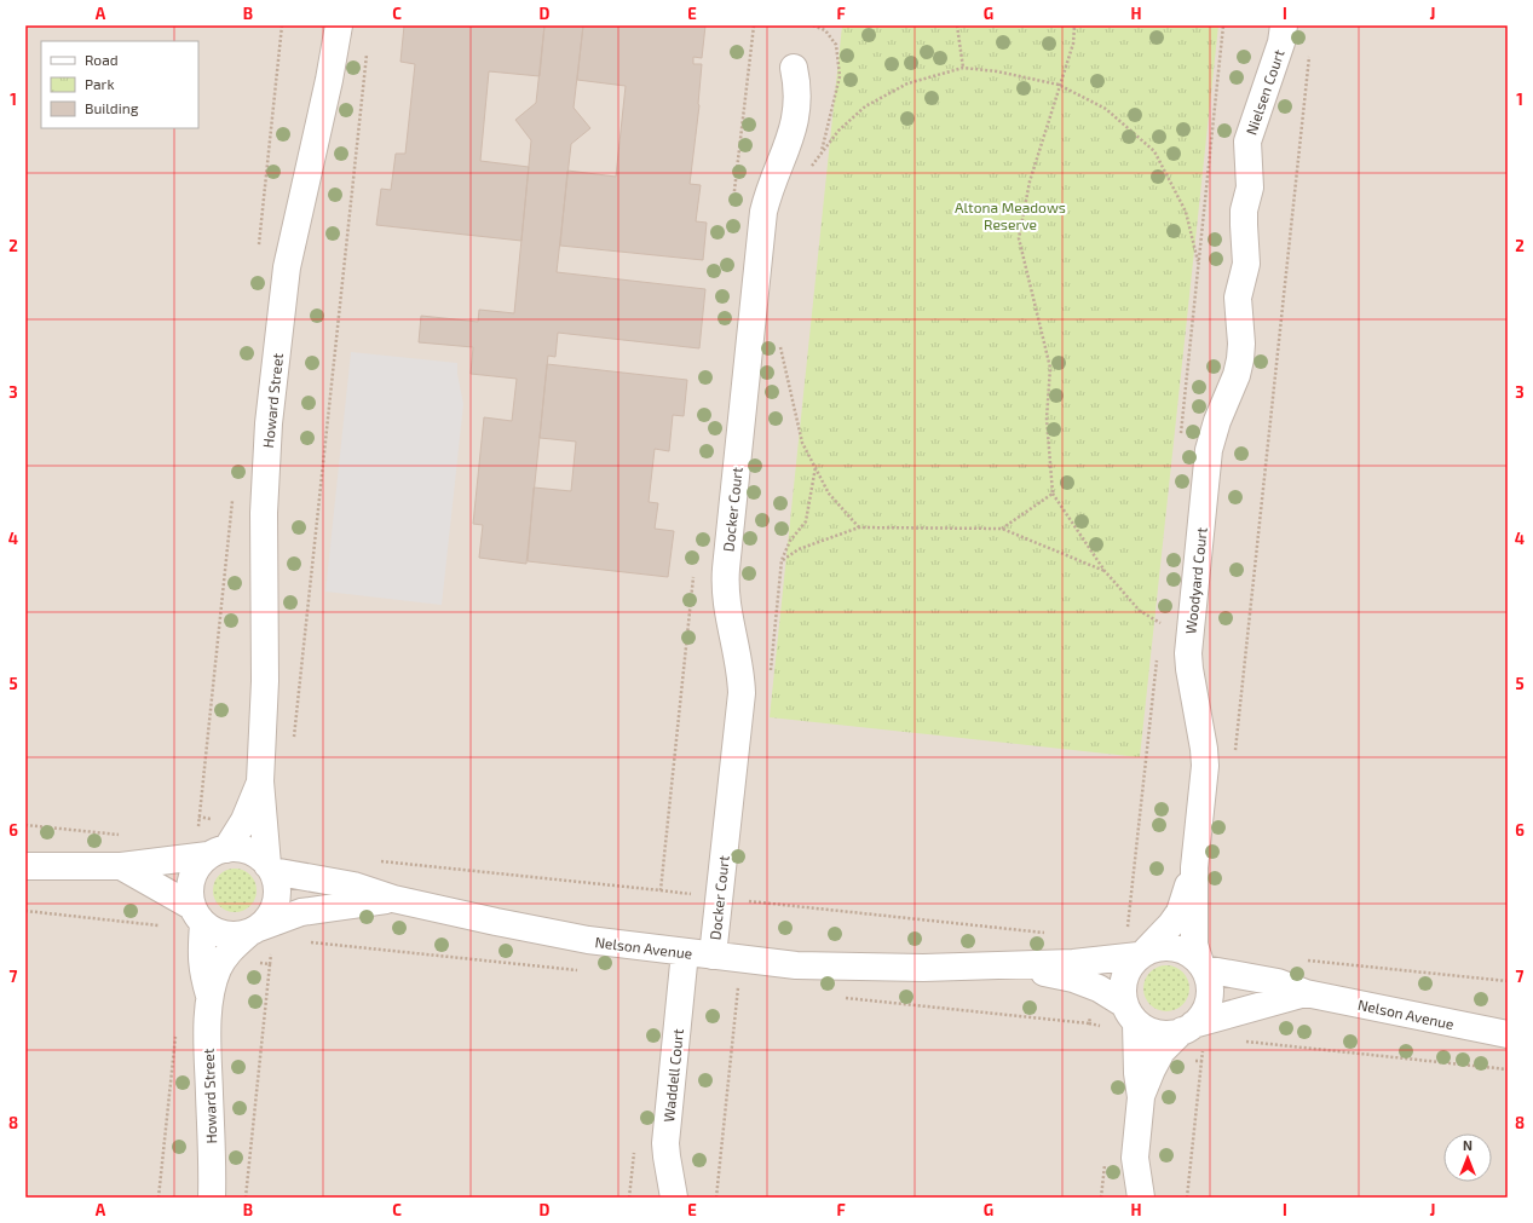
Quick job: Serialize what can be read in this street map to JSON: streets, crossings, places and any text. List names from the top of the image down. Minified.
{"streets":{"street":["Nielsen Court","Howard Street","Docker Court","Woodyard Court","Nelson Avenue","Waddell Court"]},"crossings":[["Nielsen Court","Woodyard Court"],["Howard Street","Nelson Avenue"],["Docker Court","Nelson Avenue"],["Woodyard Court","Nelson Avenue"],["Nelson Avenue","Waddell Court"]],"parks":["Altona Meadows Reserve"],"legend":["Road","Park","Building"],"north":"top","grid":{"columns":["A","B","C","D","E","F","G","H","I","J"],"rows":["1","2","3","4","5","6","7","8"]}}
